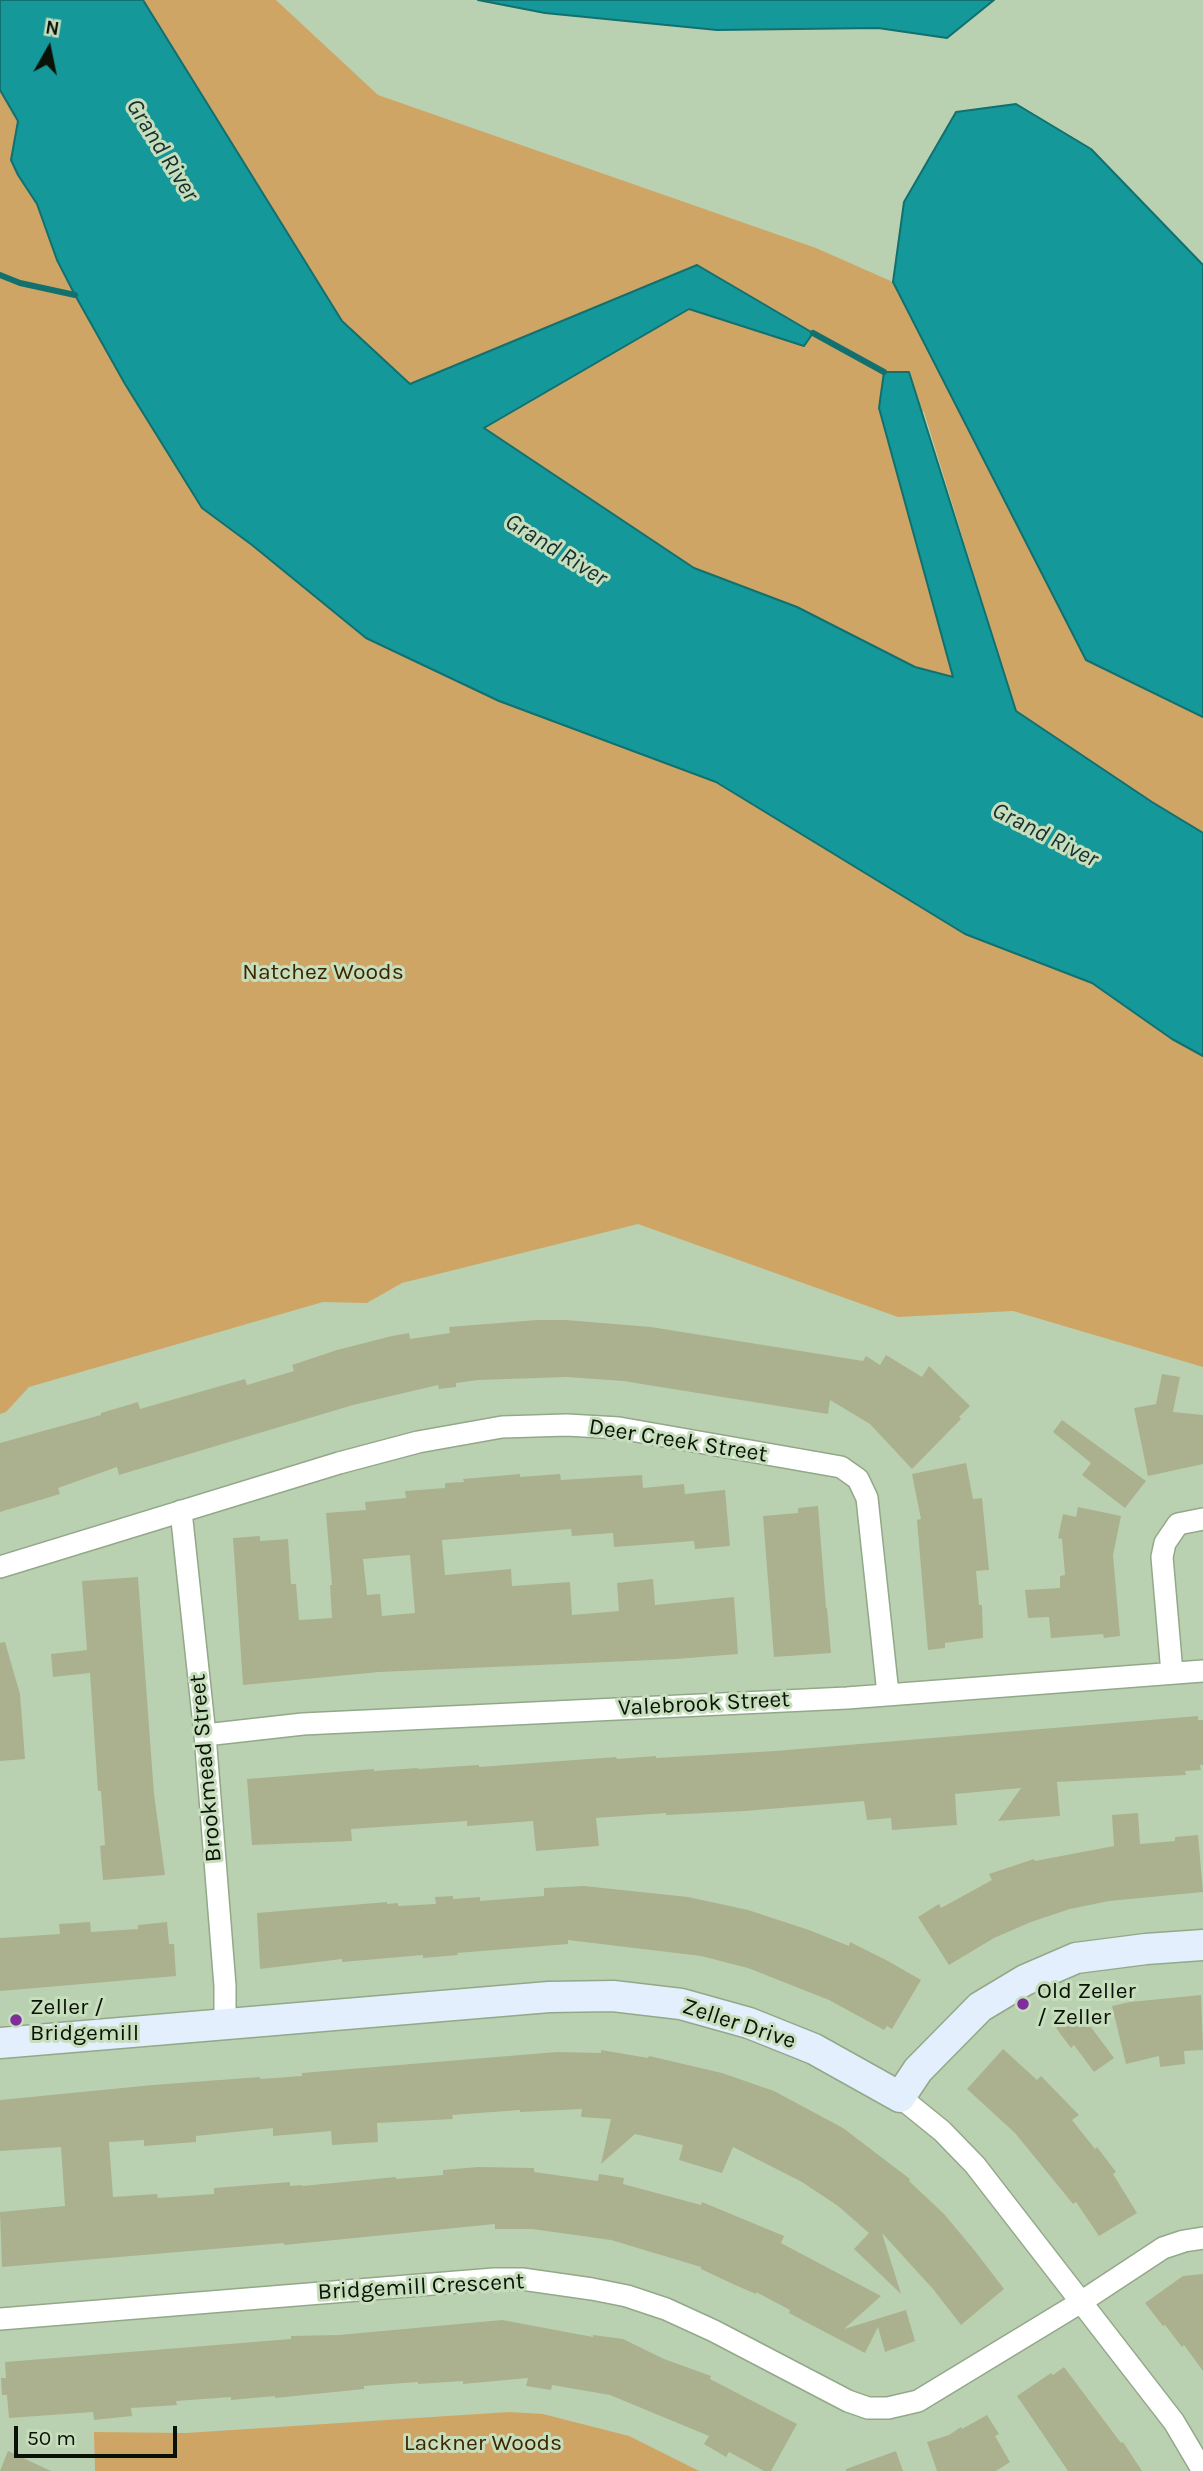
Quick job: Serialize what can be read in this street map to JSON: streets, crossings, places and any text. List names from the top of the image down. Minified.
{"streets":{"street":["Deer Creek Street","Valebrook Street","Brookmead Street","Zeller Drive","Bridgemill Crescent"]},"crossings":[["Deer Creek Street","Valebrook Street"],["Deer Creek Street","Brookmead Street"],["Valebrook Street","Brookmead Street"],["Brookmead Street","Zeller Drive"],["Zeller Drive","Bridgemill Crescent"]],"water":["Grand River"],"parks":["Natchez Woods","Lackner Woods"],"places":["Old Zeller / Zeller","Zeller / Bridgemill"],"scale_bar":"50 m","north":"top"}
